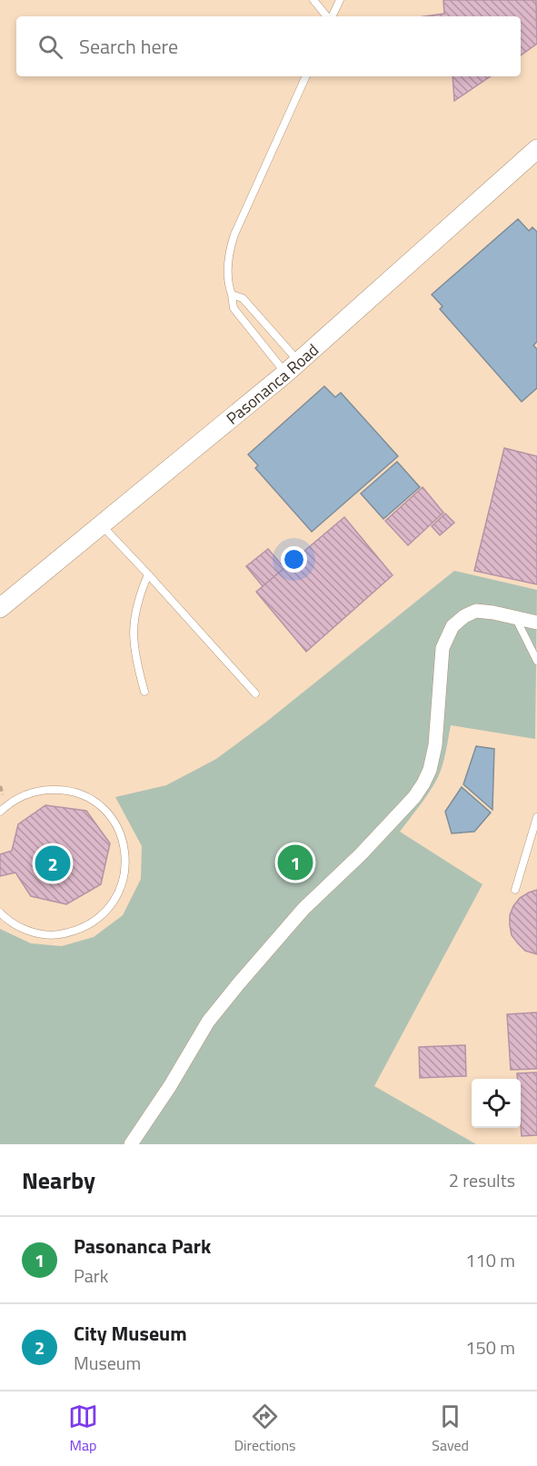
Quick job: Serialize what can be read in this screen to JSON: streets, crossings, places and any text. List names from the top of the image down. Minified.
{"streets":{"street":["Pasonanca Road"]},"page":{"search":"Search here","pins":["1","2"],"heading":["Nearby","2 results"],"list":[{"mark":"1","name":"Pasonanca Park","note":"Park","value":"110 m"},{"mark":"2","name":"City Museum","note":"Museum","value":"150 m"}],"nav":["Map","Directions","Saved"]}}
